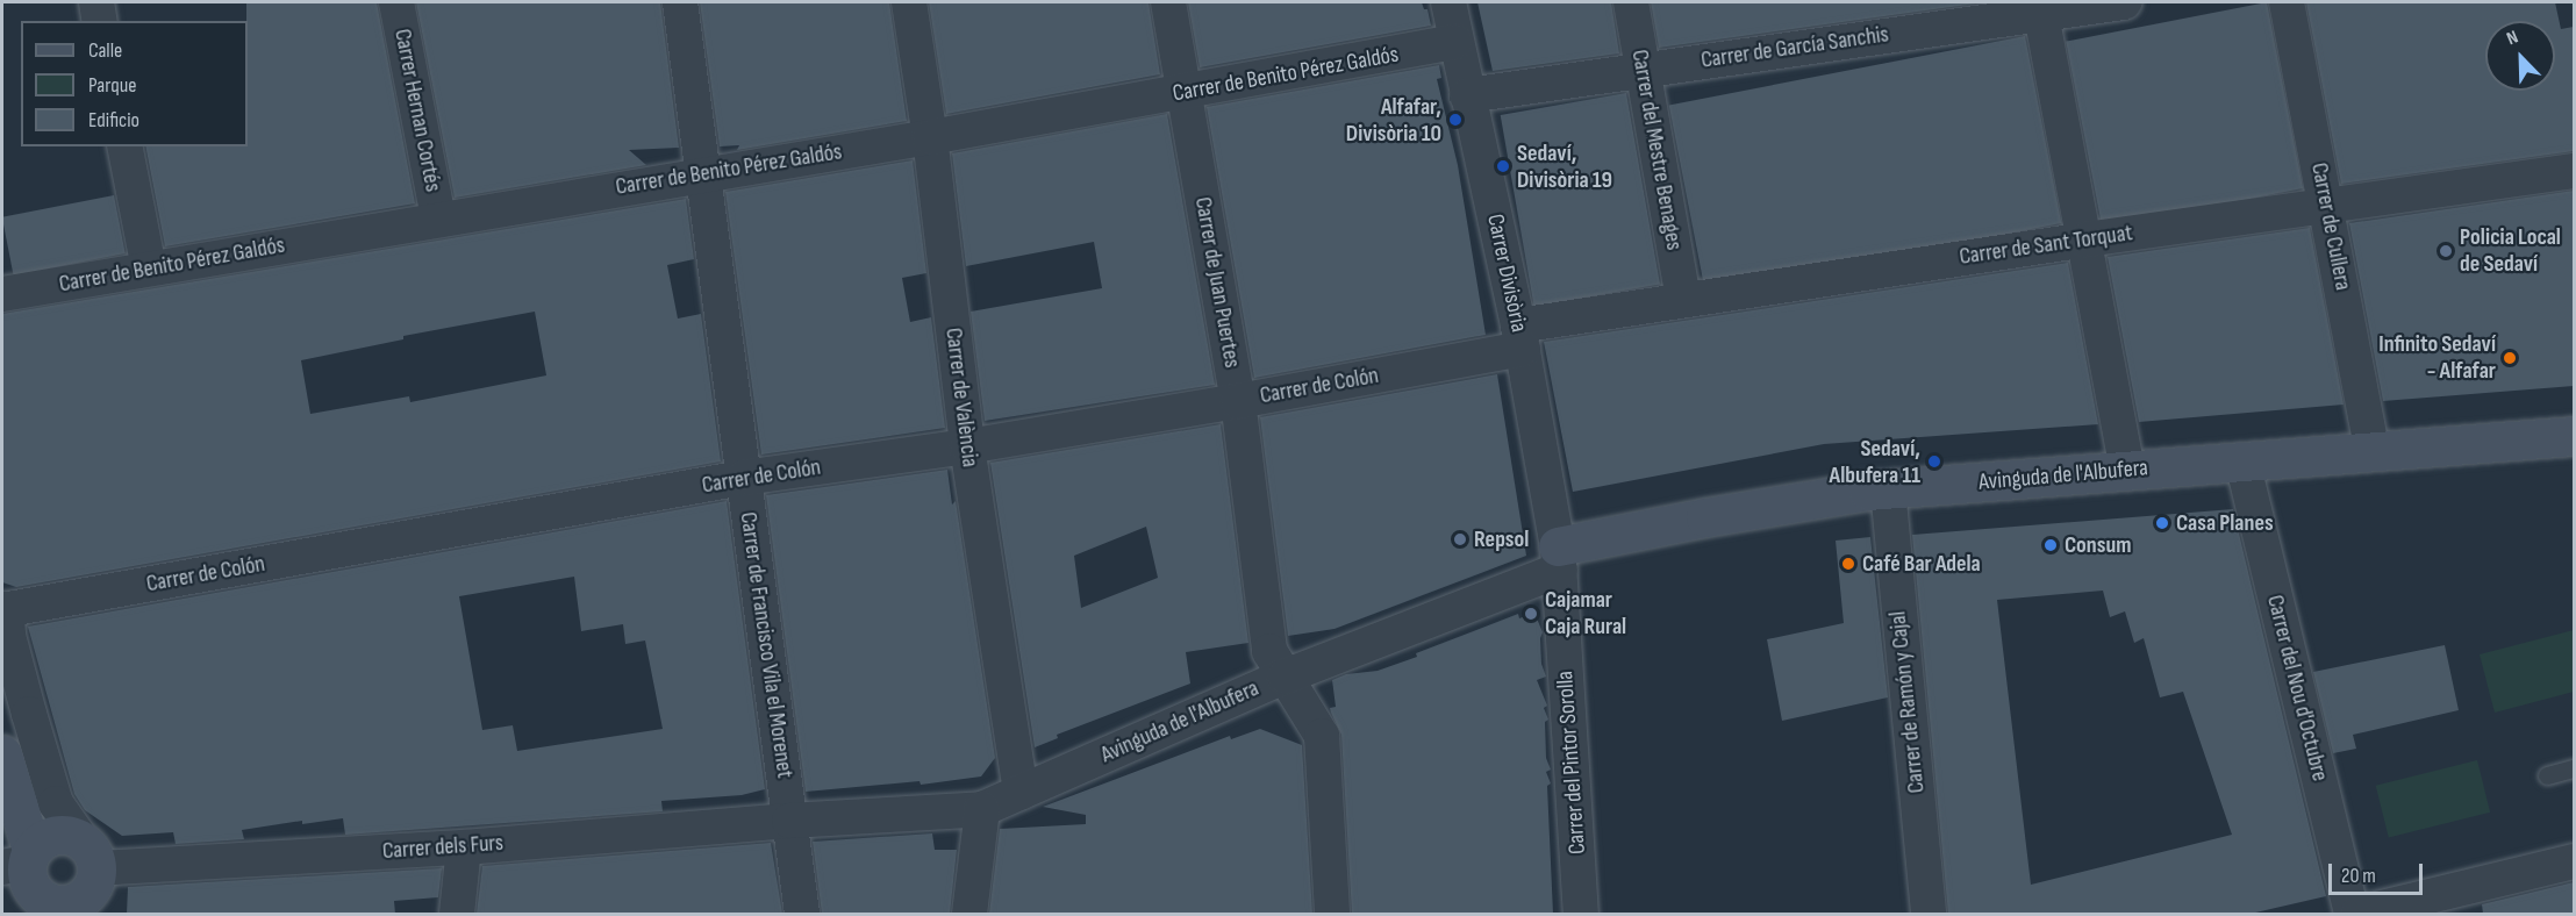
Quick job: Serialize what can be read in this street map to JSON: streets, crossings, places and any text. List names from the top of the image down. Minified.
{"streets":{"street":["Carrer de García Sanchis","Carrer de Benito Pérez Galdós","Carrer Hernan Cortés","Carrer del Mestre Benages","Carrer de Cullera","Carrer de Sant Torquat","Carrer Divisòria","Carrer de Juan Puertes","Carrer de Colón","Carrer de València","Avinguda de l'Albufera","Carrer de Francisco Vila el Morenet","Carrer del Nou d'Octubre","Carrer de Ramón y Cajal","Carrer del Pintor Sorolla","Carrer dels Furs"]},"crossings":[["Carrer de García Sanchis","Carrer del Mestre Benages"],["Carrer de García Sanchis","Carrer Divisòria"],["Carrer de Benito Pérez Galdós","Carrer Hernan Cortés"],["Carrer de Benito Pérez Galdós","Carrer Divisòria"],["Carrer de Benito Pérez Galdós","Carrer de Juan Puertes"],["Carrer de Benito Pérez Galdós","Carrer de València"],["Carrer de Benito Pérez Galdós","Carrer de Francisco Vila el Morenet"],["Carrer del Mestre Benages","Carrer de Sant Torquat"],["Carrer de Cullera","Carrer de Sant Torquat"],["Carrer de Cullera","Avinguda de l'Albufera"],["Carrer de Sant Torquat","Carrer Divisòria"],["Carrer de Sant Torquat","Carrer de Colón"],["Carrer Divisòria","Carrer de Colón"],["Carrer Divisòria","Avinguda de l'Albufera"],["Carrer Divisòria","Carrer del Pintor Sorolla"],["Carrer de Juan Puertes","Carrer de Colón"],["Carrer de Juan Puertes","Avinguda de l'Albufera"],["Carrer de Colón","Carrer de València"],["Carrer de Colón","Carrer de Francisco Vila el Morenet"],["Carrer de València","Avinguda de l'Albufera"],["Avinguda de l'Albufera","Carrer de Francisco Vila el Morenet"],["Avinguda de l'Albufera","Carrer del Nou d'Octubre"],["Avinguda de l'Albufera","Carrer de Ramón y Cajal"],["Avinguda de l'Albufera","Carrer del Pintor Sorolla"],["Avinguda de l'Albufera","Carrer dels Furs"],["Carrer de Francisco Vila el Morenet","Carrer dels Furs"]],"places":["Alfafar, Divisòria 10","Sedaví, Divisòria 19","Policia Local de Sedaví","Infinito Sedaví - Alfafar","Sedaví, Albufera 11","Casa Planes","Repsol","Consum","Café Bar Adela","Cajamar Caja Rural"],"legend":["Calle","Parque","Edificio"],"scale_bar":"20 m","north":"top left"}
